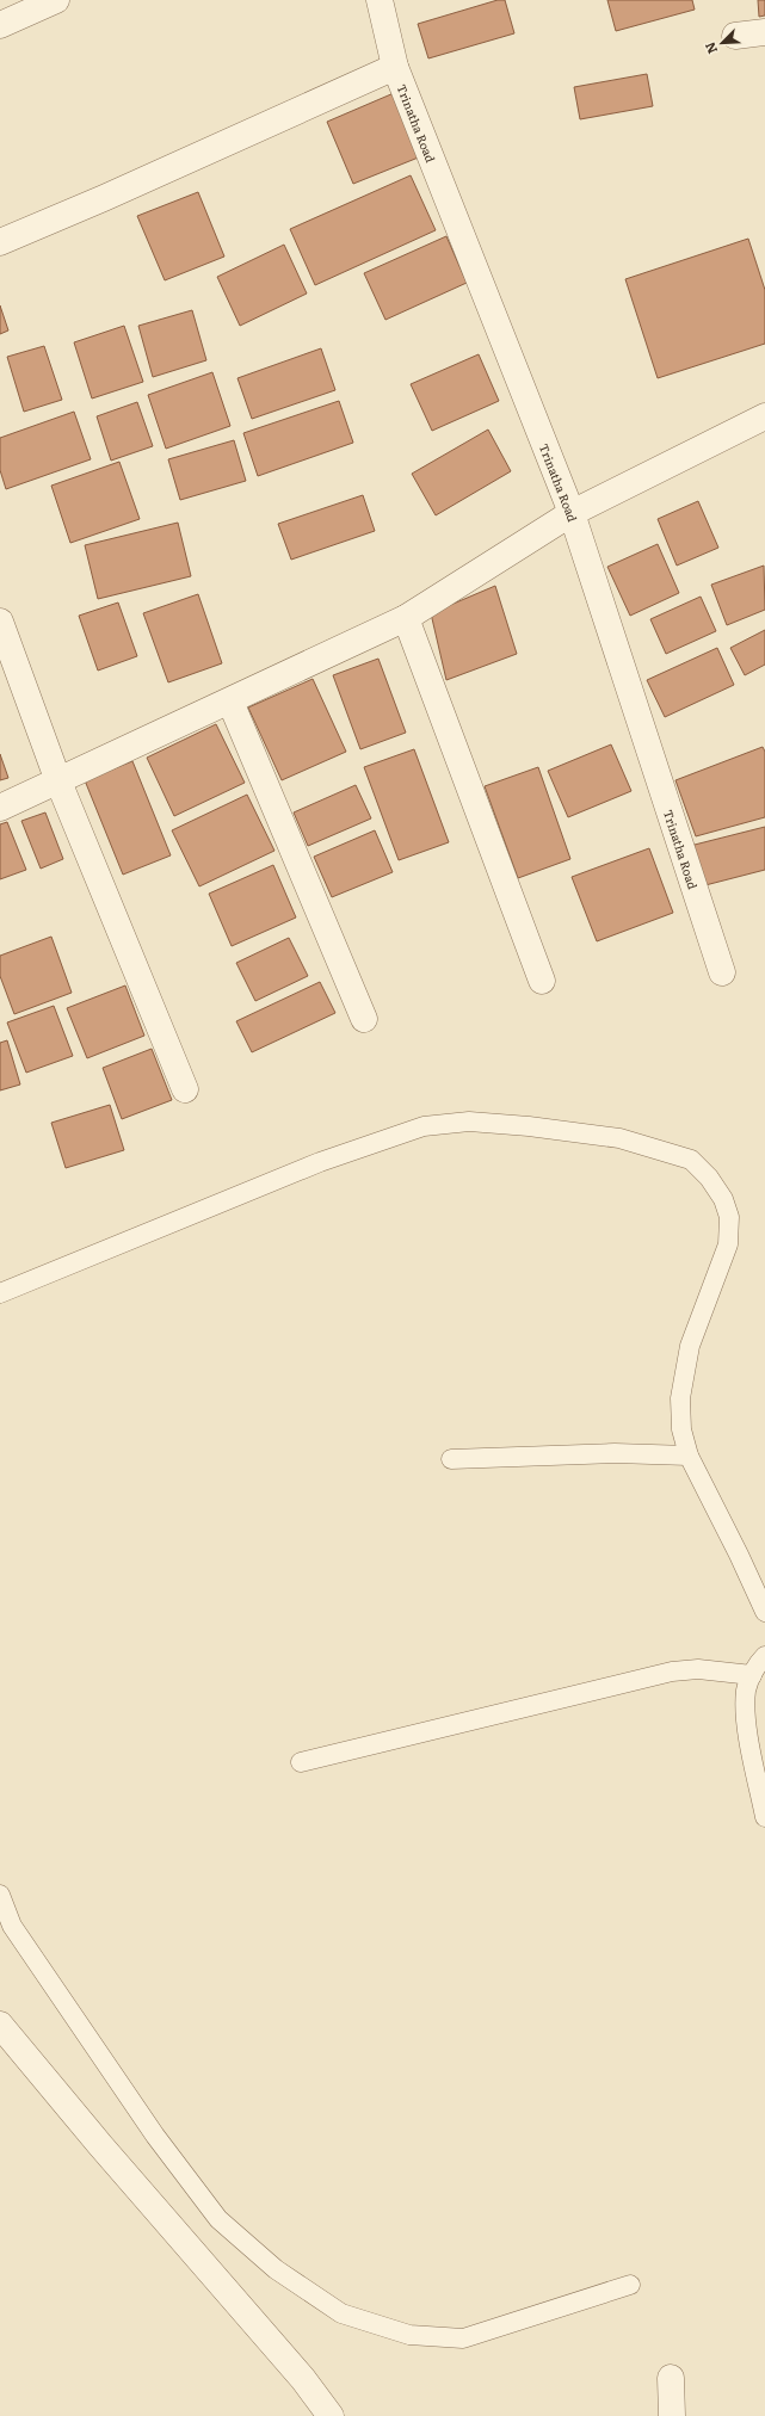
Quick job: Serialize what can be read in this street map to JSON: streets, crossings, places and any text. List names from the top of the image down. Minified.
{"streets":{"street":["Trinatha Road"]},"north":"bottom left"}
